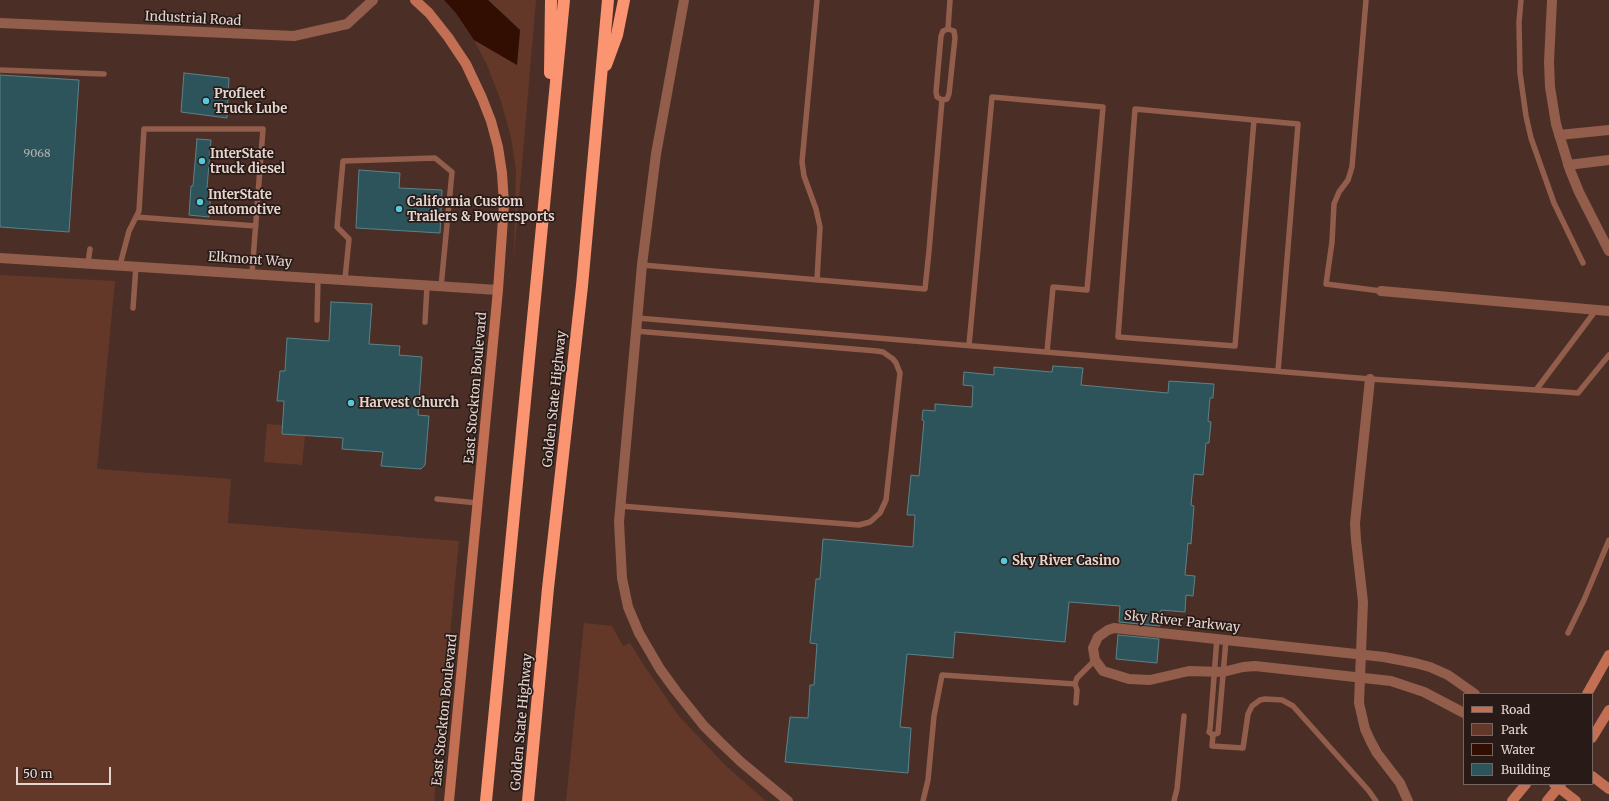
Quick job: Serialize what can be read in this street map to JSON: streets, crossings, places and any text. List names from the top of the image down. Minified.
{"streets":{"highway":["Golden State Highway"],"main road":["East Stockton Boulevard"],"street":["Industrial Road","Elkmont Way","Sky River Parkway"]},"crossings":[["Elkmont Way","East Stockton Boulevard"]],"places":["Profleet Truck Lube","InterState truck diesel","InterState automotive","California Custom Trailers & Powersports","Harvest Church","Sky River Casino"],"house_numbers":["9068"],"legend":["Road","Park","Water","Building"],"scale_bar":"50 m"}
